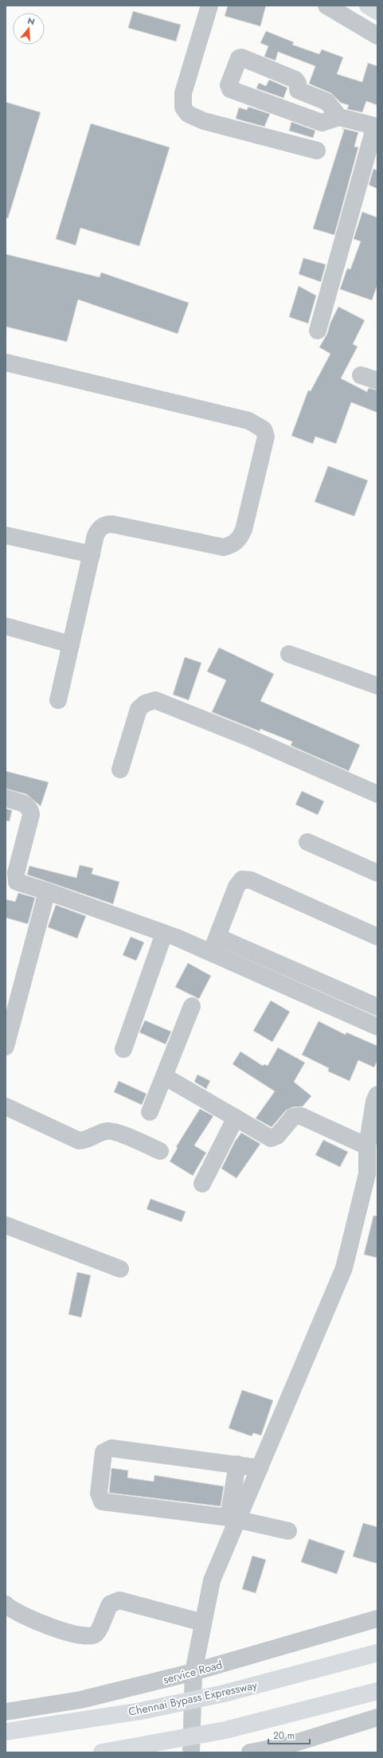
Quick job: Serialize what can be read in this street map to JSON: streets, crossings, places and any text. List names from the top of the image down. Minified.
{"streets":{"highway":["Chennai Bypass Expressway"],"street":["service Road"]},"scale_bar":"20 m","north":"top"}
